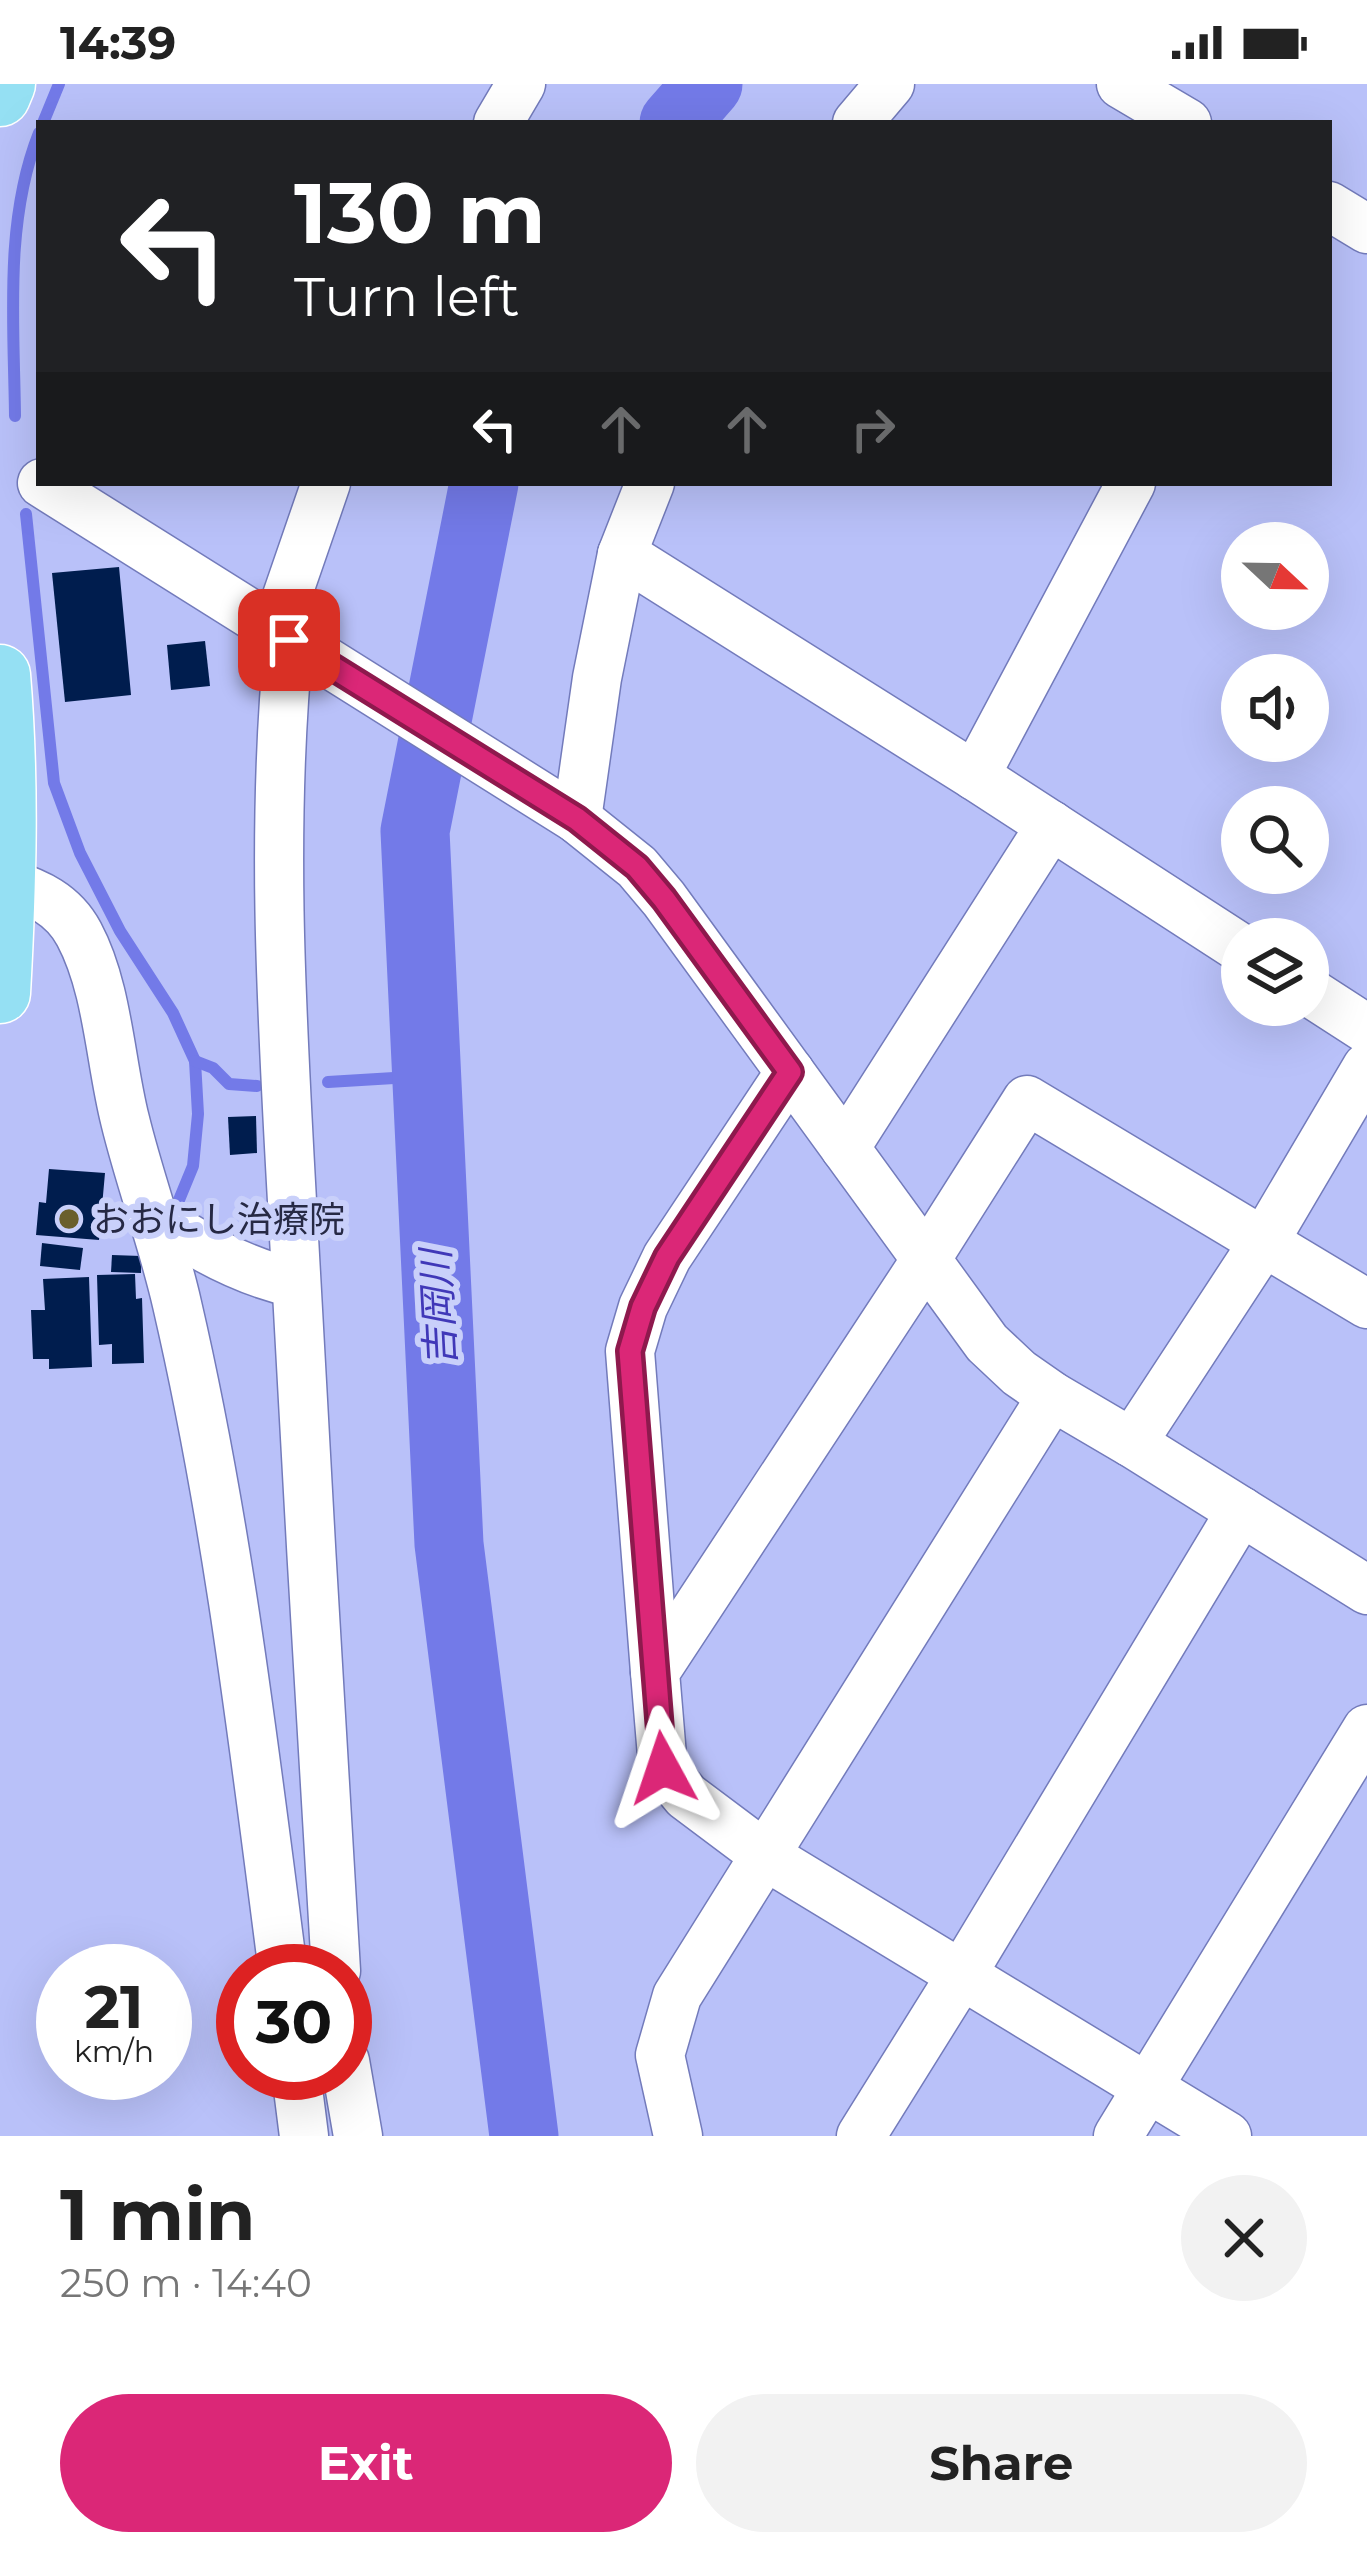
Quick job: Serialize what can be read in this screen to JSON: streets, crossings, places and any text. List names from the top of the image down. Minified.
{"water":["吉岡川"],"places":["おおにし治療院"],"north":"right","page":{"status":"14:39","turn":["130 m","Turn left"],"speed":"21 km/h","limit":"30","heading":["1 min","250 m · 14:40"],"buttons":["Exit","Share"]}}
